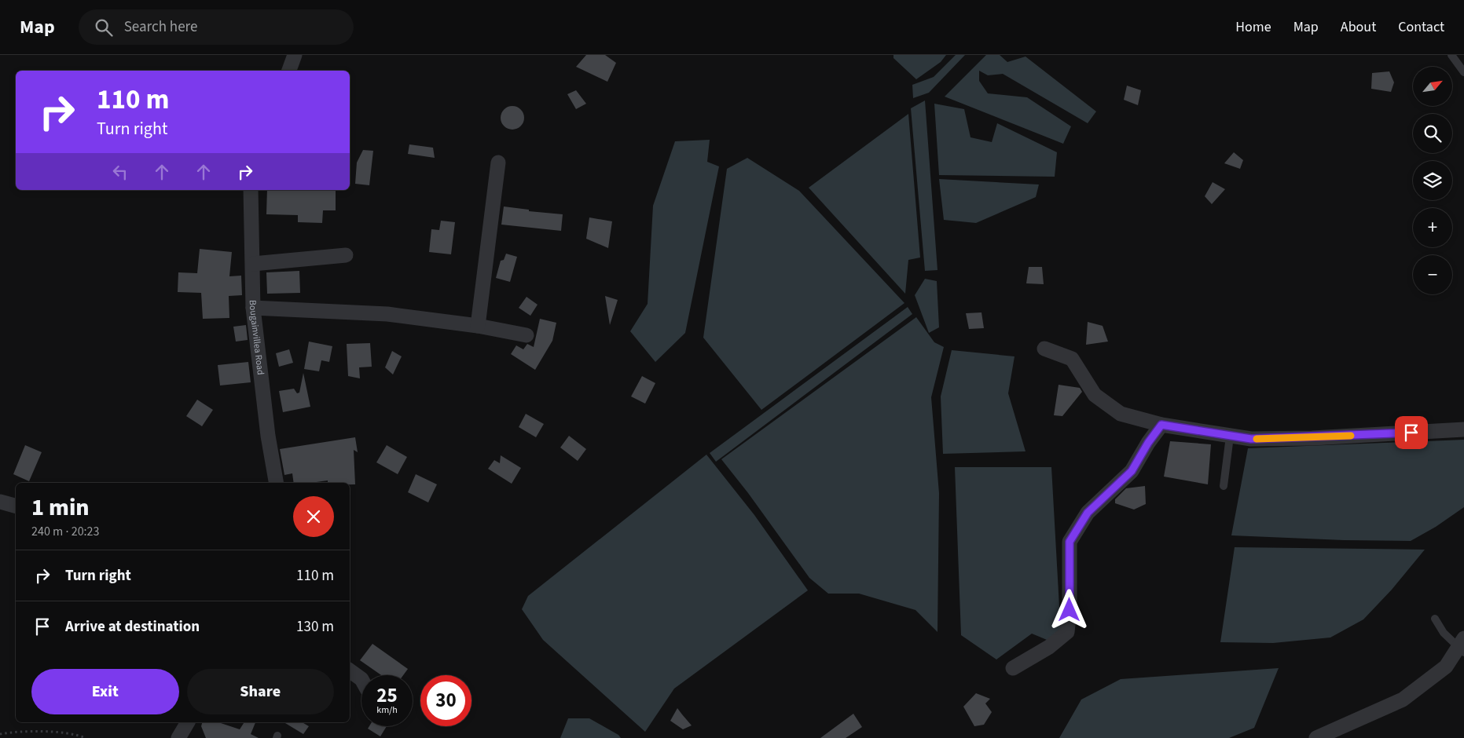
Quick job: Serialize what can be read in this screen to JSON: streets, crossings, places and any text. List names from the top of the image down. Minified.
{"streets":{"street":["Bougainvillea Road"]},"north":"top right","page":{"header":"Map","search":"Search here","nav":["Home","Map","About","Contact"],"map_buttons":["+","−"],"turn":["110 m","Turn right"],"heading":["1 min","240 m · 20:23"],"list":[{"name":"Turn right","value":"110 m"},{"name":"Arrive at destination","value":"130 m"}],"buttons":["Exit","Share"],"speed":"25 km/h","limit":"30"}}
